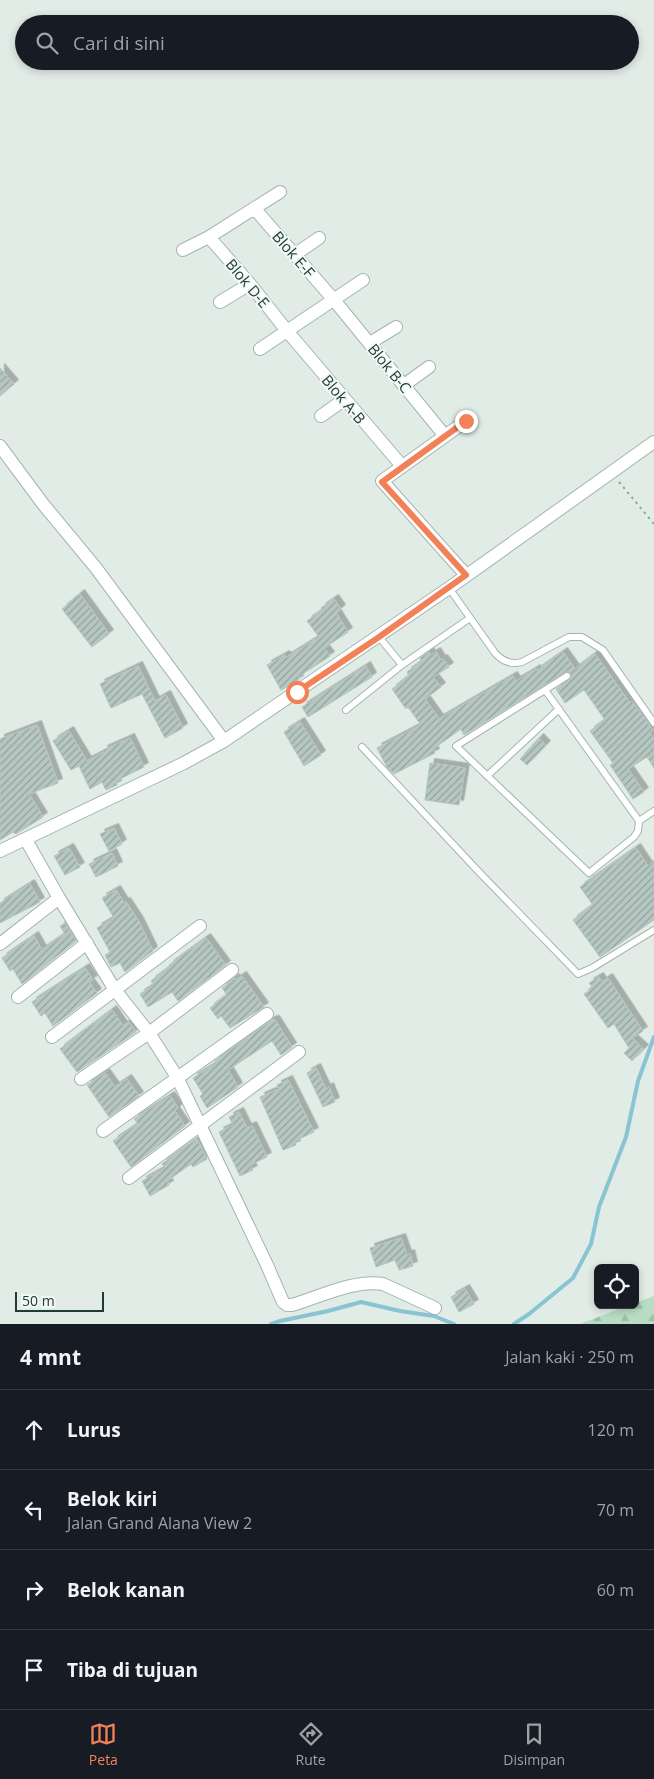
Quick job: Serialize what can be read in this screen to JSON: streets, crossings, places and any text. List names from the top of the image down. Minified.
{"streets":{"street":["Blok E-F","Blok D-E","Blok B-C","Blok A-B"]},"crossings":[["Blok E-F","Blok B-C"],["Blok D-E","Blok A-B"]],"scale_bar":"50 m","page":{"search":"Cari di sini","scale":"50 m","heading":["4 mnt","Jalan kaki · 250 m"],"list":[["Lurus","120 m"],["Belok kiri","Jalan Grand Alana View 2","70 m"],["Belok kanan","60 m"],"Tiba di tujuan"],"nav":["Peta","Rute","Disimpan"]}}
